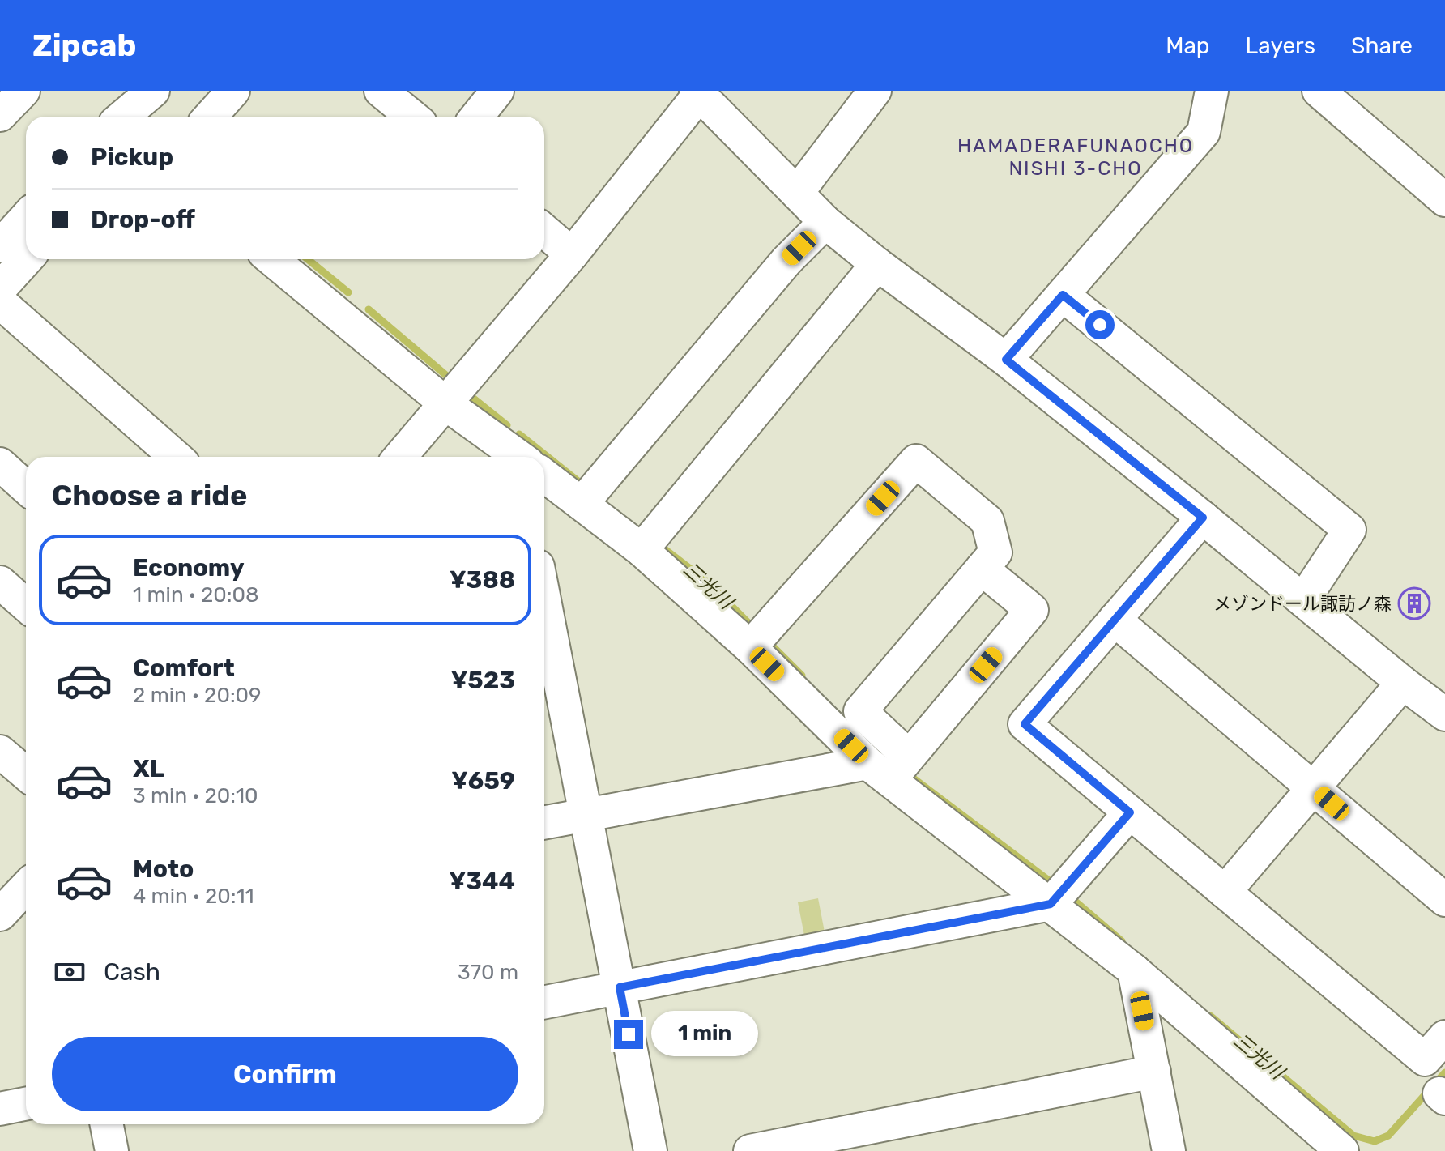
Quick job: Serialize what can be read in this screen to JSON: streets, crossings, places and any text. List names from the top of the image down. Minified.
{"districts":["HAMADERAFUNAOCHO NISHI 3-CHO"],"water":["三光川"],"places":{"building":["メゾンドール諏訪ノ森"]},"page":{"header":"Zipcab","nav":["Map","Layers","Share"],"banner":["Pickup","Drop-off"],"heading":"Choose a ride","list":[{"name":"Economy","note":"1 min · 20:08","value":"¥388"},{"name":"Comfort","note":"2 min · 20:09","value":"¥523"},{"name":"XL","note":"3 min · 20:10","value":"¥659"},{"name":"Moto","note":"4 min · 20:11","value":"¥344"}],"pay":["Cash","370 m"],"bubble":"1 min","buttons":"Confirm"}}
